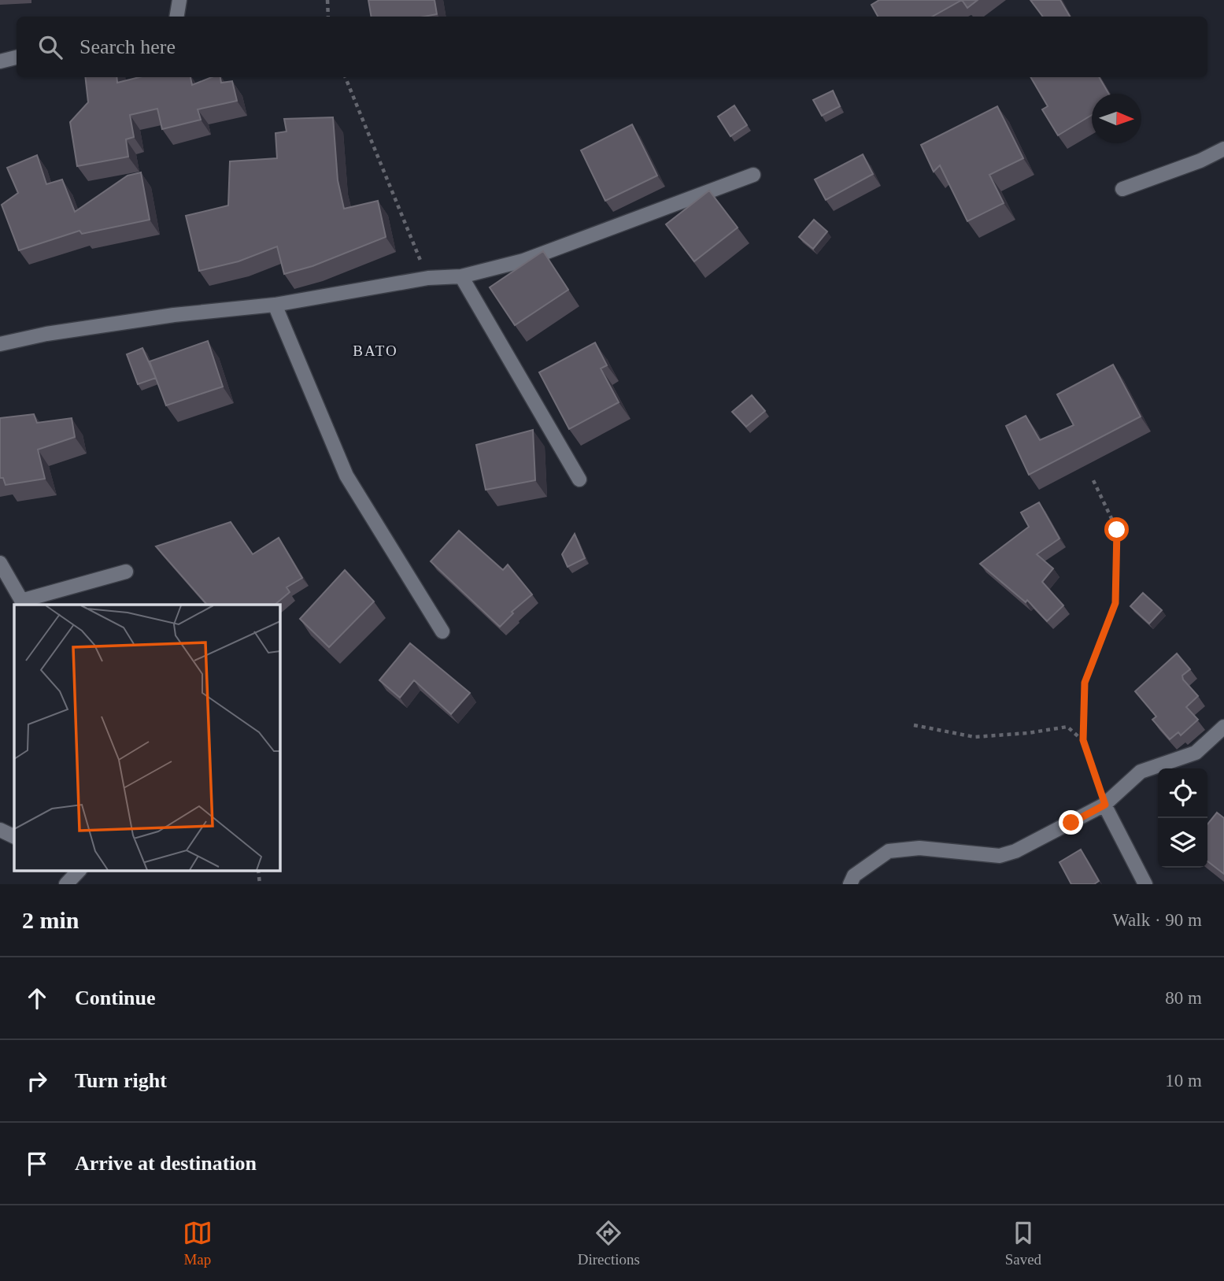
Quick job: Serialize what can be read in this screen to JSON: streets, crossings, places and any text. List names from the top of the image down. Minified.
{"districts":["BATO"],"north":"right","page":{"search":"Search here","heading":["2 min","Walk · 90 m"],"list":[["Continue","80 m"],["Turn right","10 m"],"Arrive at destination"],"nav":["Map","Directions","Saved"]}}
